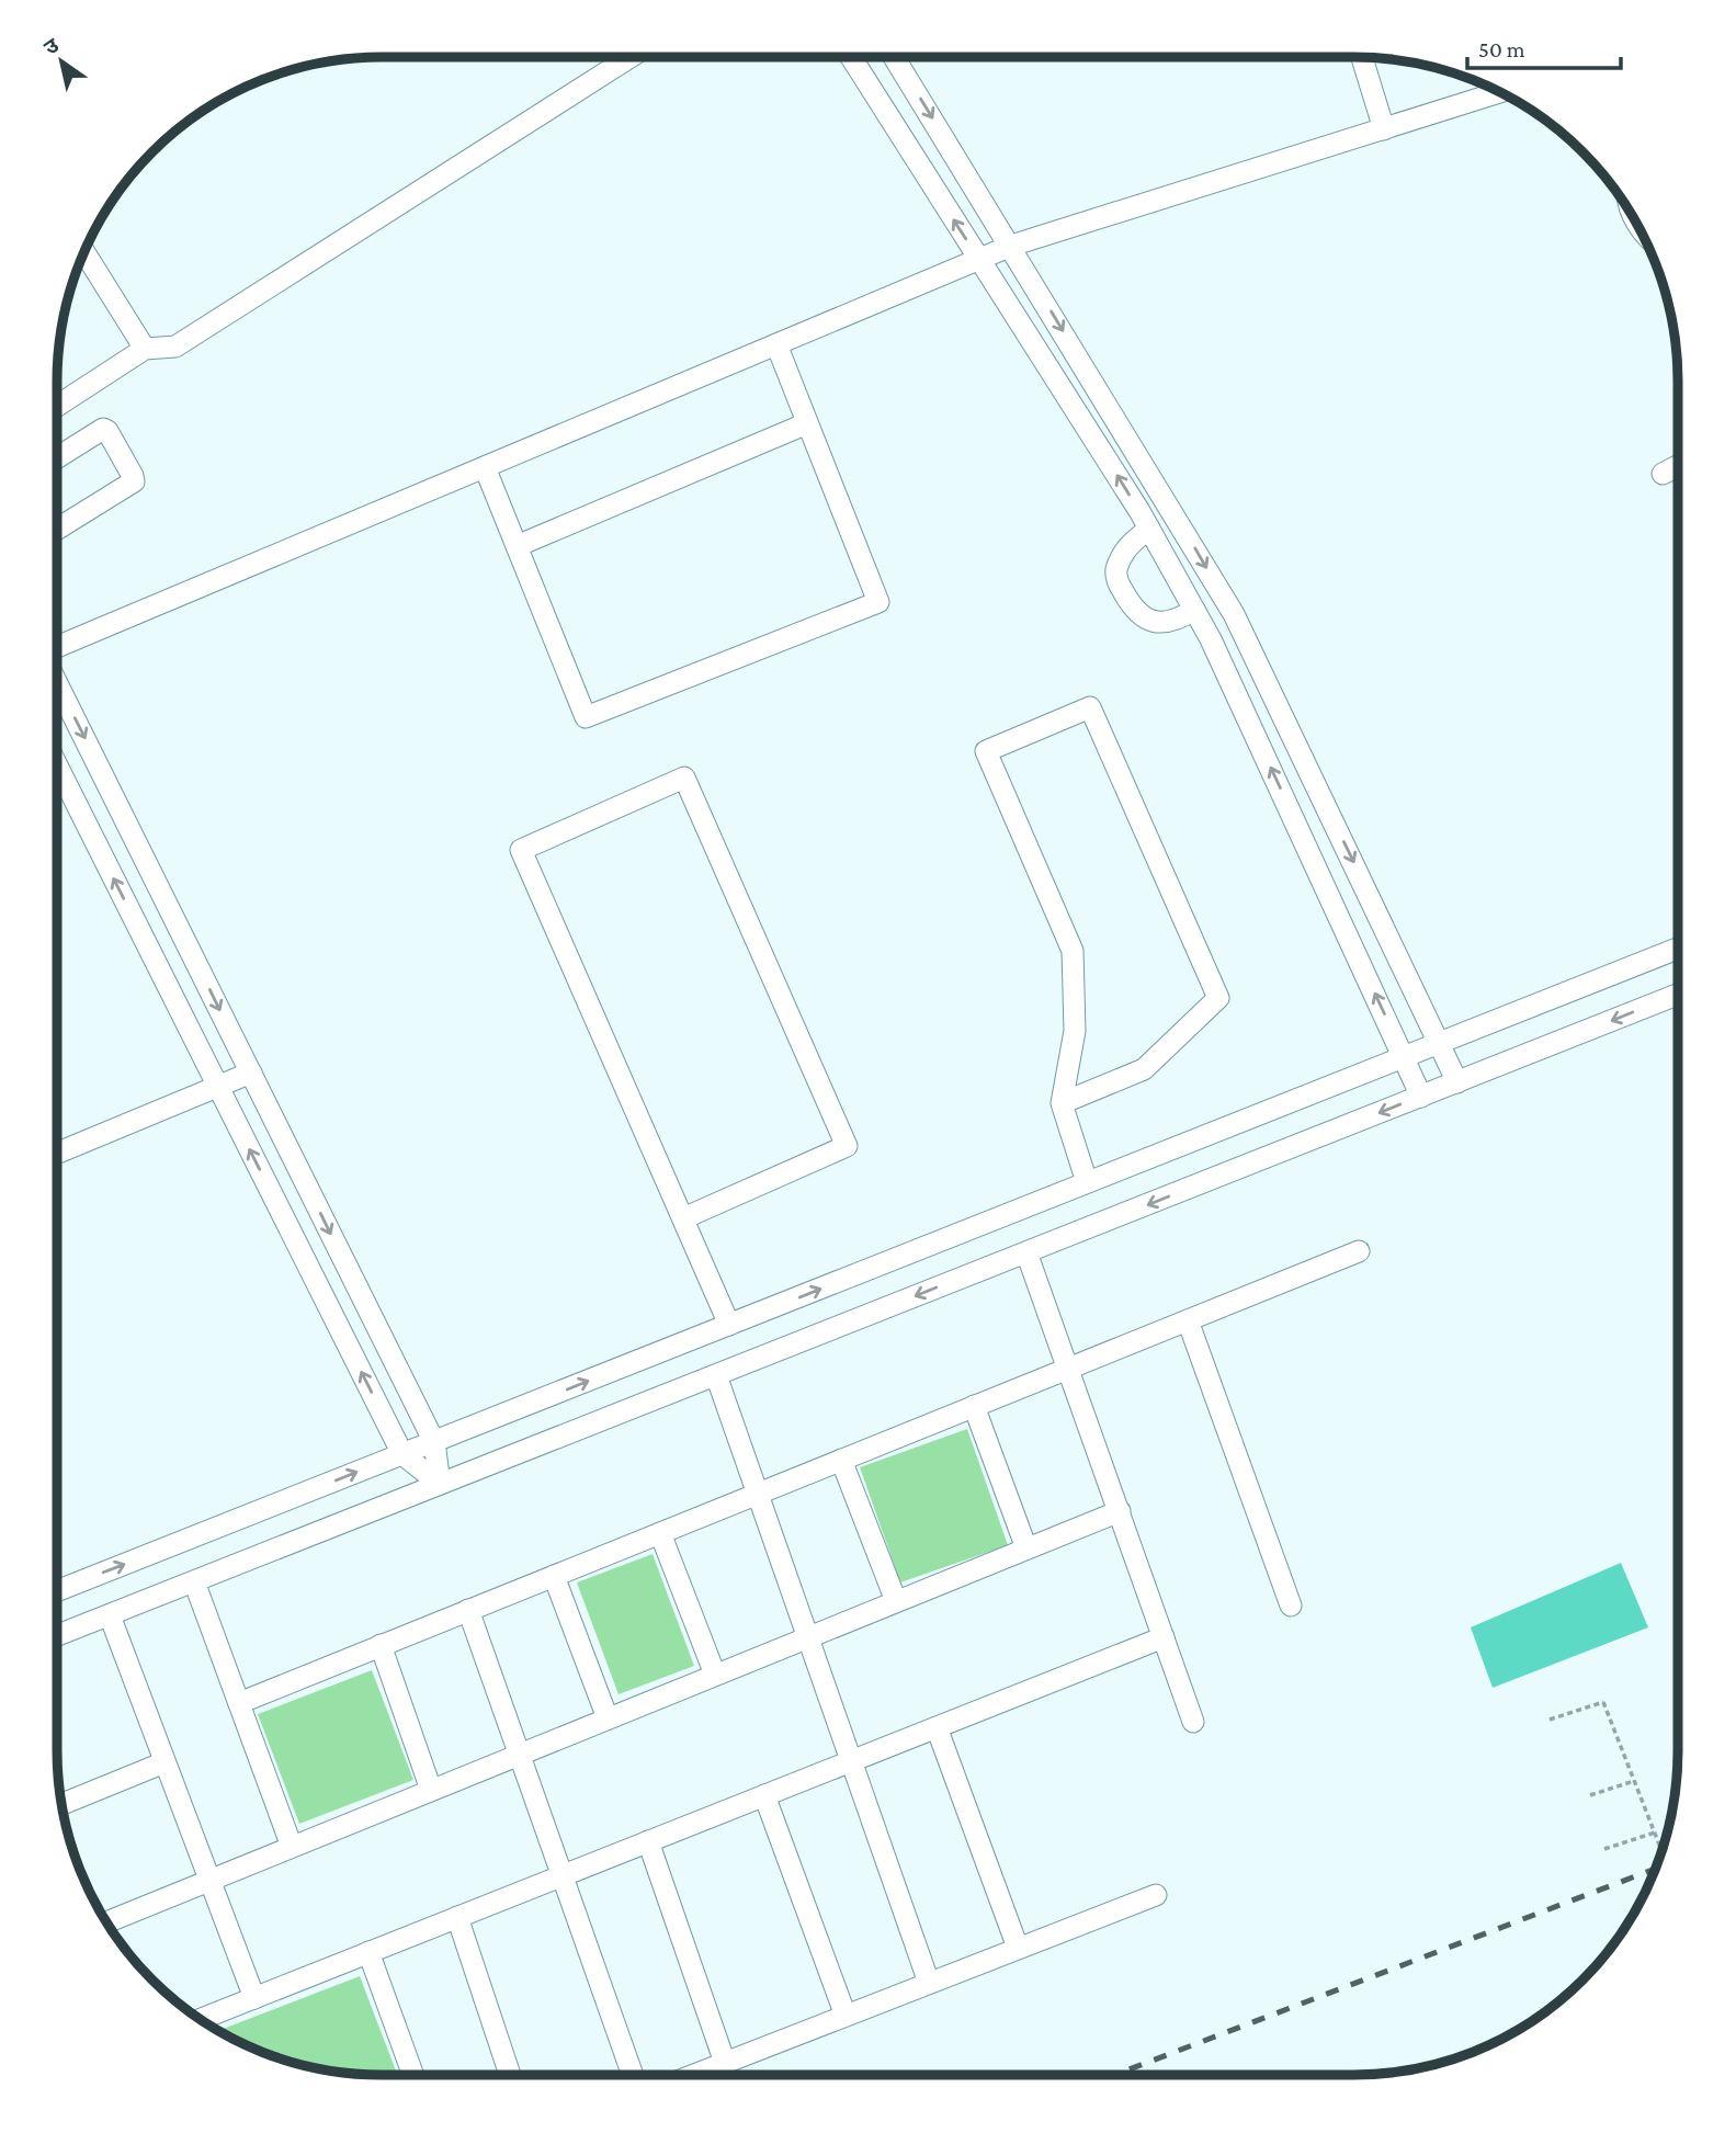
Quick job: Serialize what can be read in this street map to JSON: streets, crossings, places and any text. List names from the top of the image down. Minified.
{"scale_bar":"50 m","north":"top left"}
